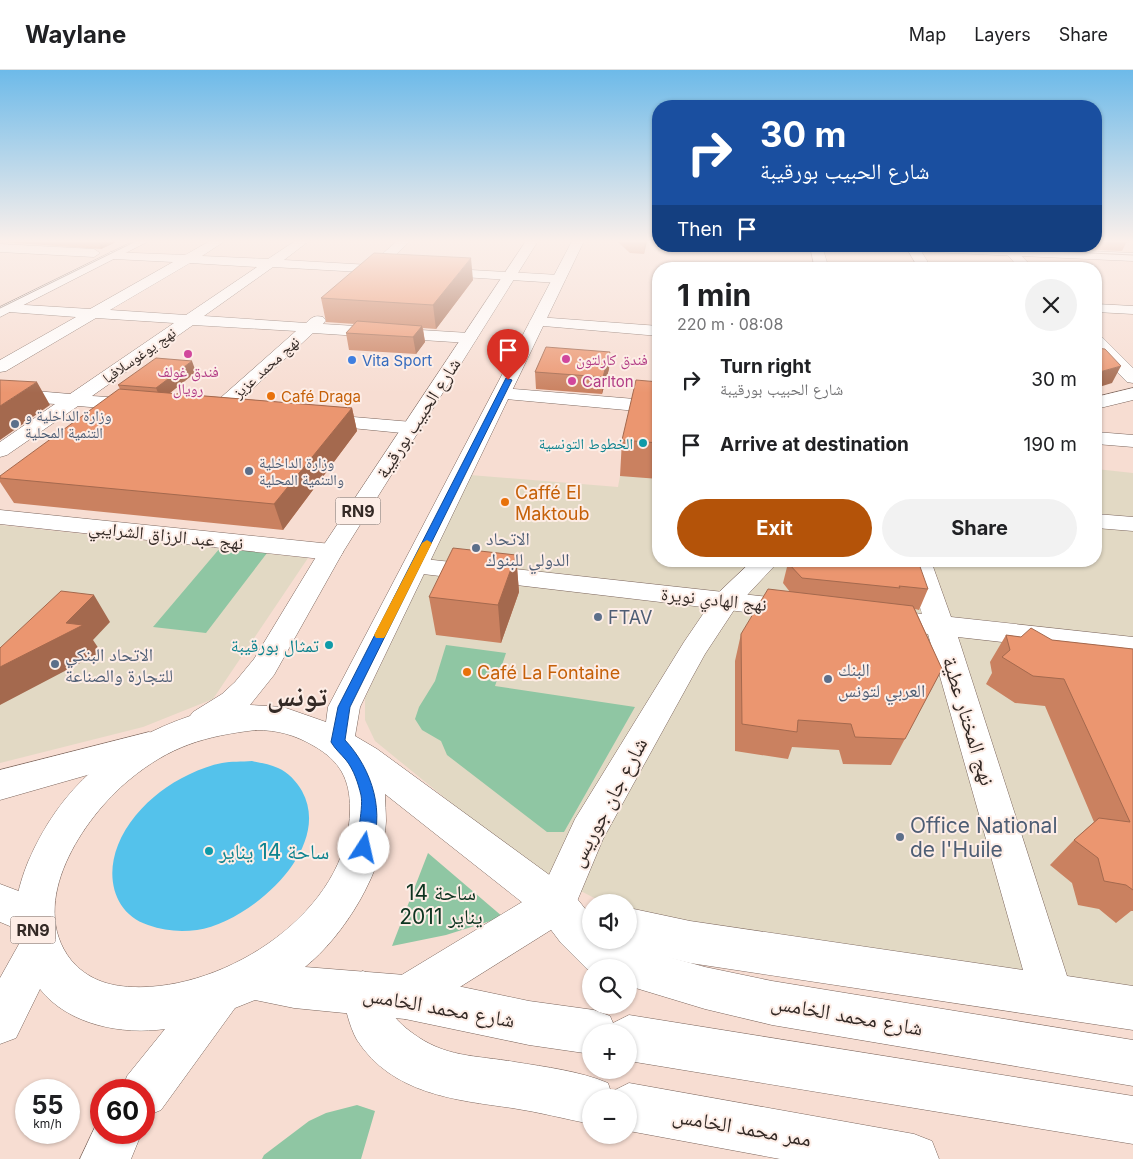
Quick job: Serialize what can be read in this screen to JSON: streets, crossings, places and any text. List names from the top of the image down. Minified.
{"streets":{"street":["نهج يوغوسلافيا","نهج محمد عزيز","شارع الحبيب بورقيبة","RN9","نهج عبد الرزاق الشرايبي","نهج الهادي نويرة","نهج المختار عطية","شارع جان جوريس","شارع محمد الخامس","ممر محمد الخامس"]},"crossings":[["شارع الحبيب بورقيبة","RN9"],["شارع الحبيب بورقيبة","نهج عبد الرزاق الشرايبي"],["RN9","شارع محمد الخامس"],["نهج الهادي نويرة","شارع جان جوريس"],["شارع جان جوريس","شارع محمد الخامس"]],"districts":["تونس"],"parks":["ساحة 14 يناير 2011"],"places":["فندق غولف رويال","فندق كارلتون","Vita Sport","Carlton","Café Draga","وزارة الداخلية و التنمية المحلية","الخطوط التونسية","وزارة الداخلية والتنمية المحلية","Caffé El Maktoub","الاتحاد الدولي للبنوك","FTAV","تمثال بورقيبة","الاتحاد البنكي للتجارة والصناعة","Café La Fontaine","البنك العربي لتونس","Office National de l'Huile","ساحة 14 يناير"],"page":{"header":"Waylane","nav":["Map","Layers","Share"],"turn":["30 m","شارع الحبيب بورقيبة"],"then":"Then","heading":["1 min","220 m · 08:08"],"list":[{"name":"Turn right","note":"شارع الحبيب بورقيبة","value":"30 m"},{"name":"Arrive at destination","value":"190 m"}],"buttons":["Exit","Share"],"map_buttons":["+","−"],"speed":"55 km/h","limit":"60"}}
